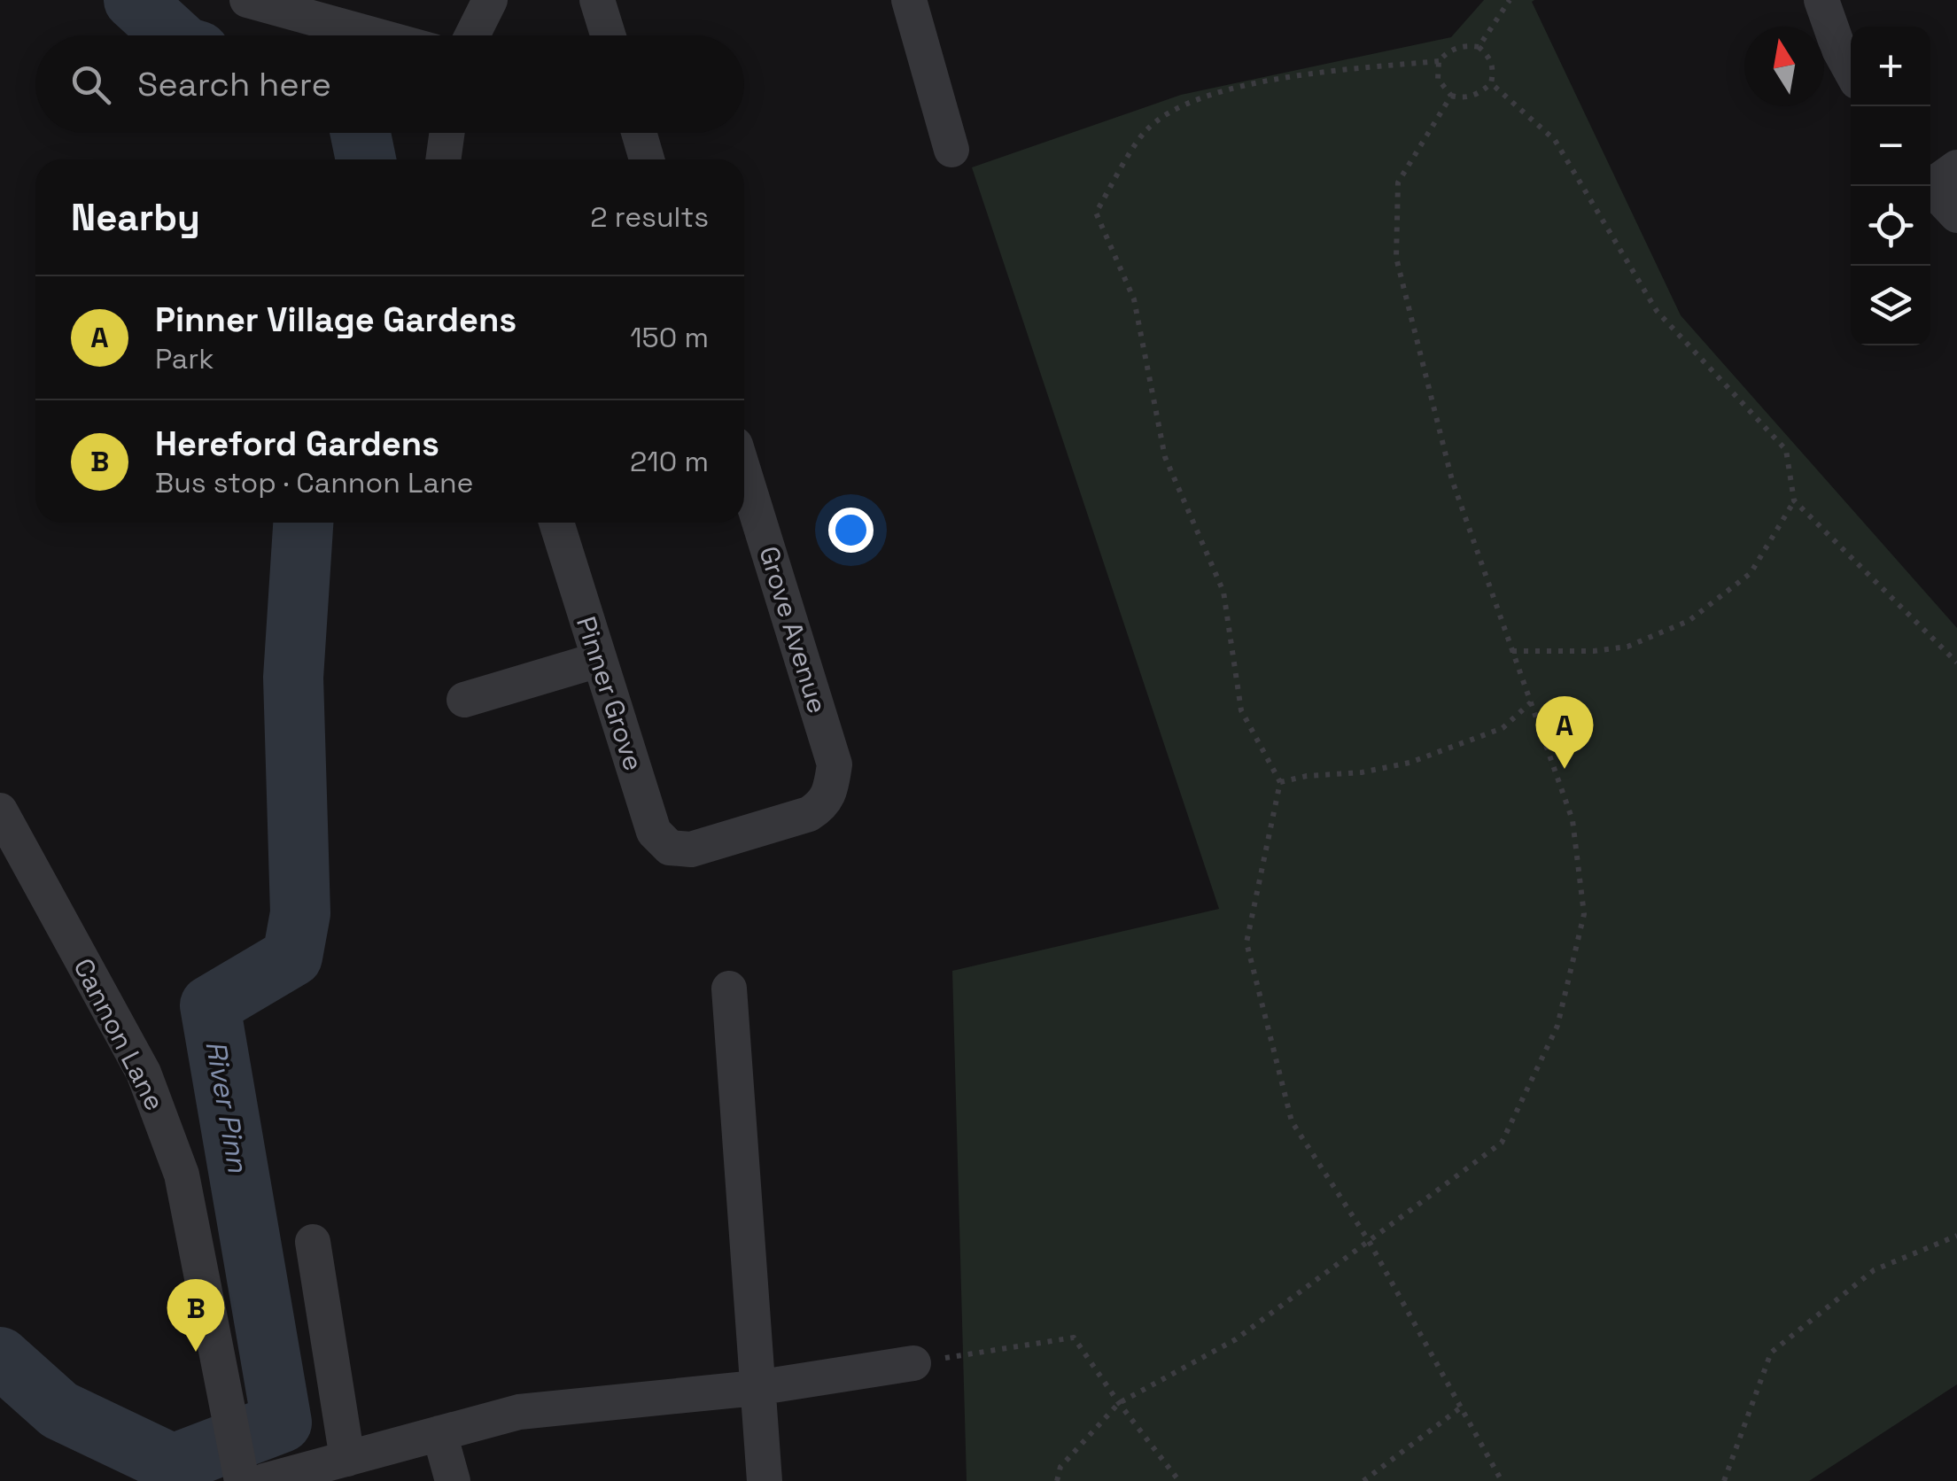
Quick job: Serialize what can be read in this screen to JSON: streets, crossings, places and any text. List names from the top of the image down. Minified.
{"streets":{"street":["Grove Avenue","Pinner Grove","Cannon Lane"]},"crossings":[["Grove Avenue","Pinner Grove"]],"water":["River Pinn"],"north":"top","page":{"map_buttons":["+","−"],"search":"Search here","heading":["Nearby","2 results"],"list":[{"mark":"A","name":"Pinner Village Gardens","note":"Park","value":"150 m"},{"mark":"B","name":"Hereford Gardens","note":"Bus stop · Cannon Lane","value":"210 m"}],"pins":["A","B"]}}
